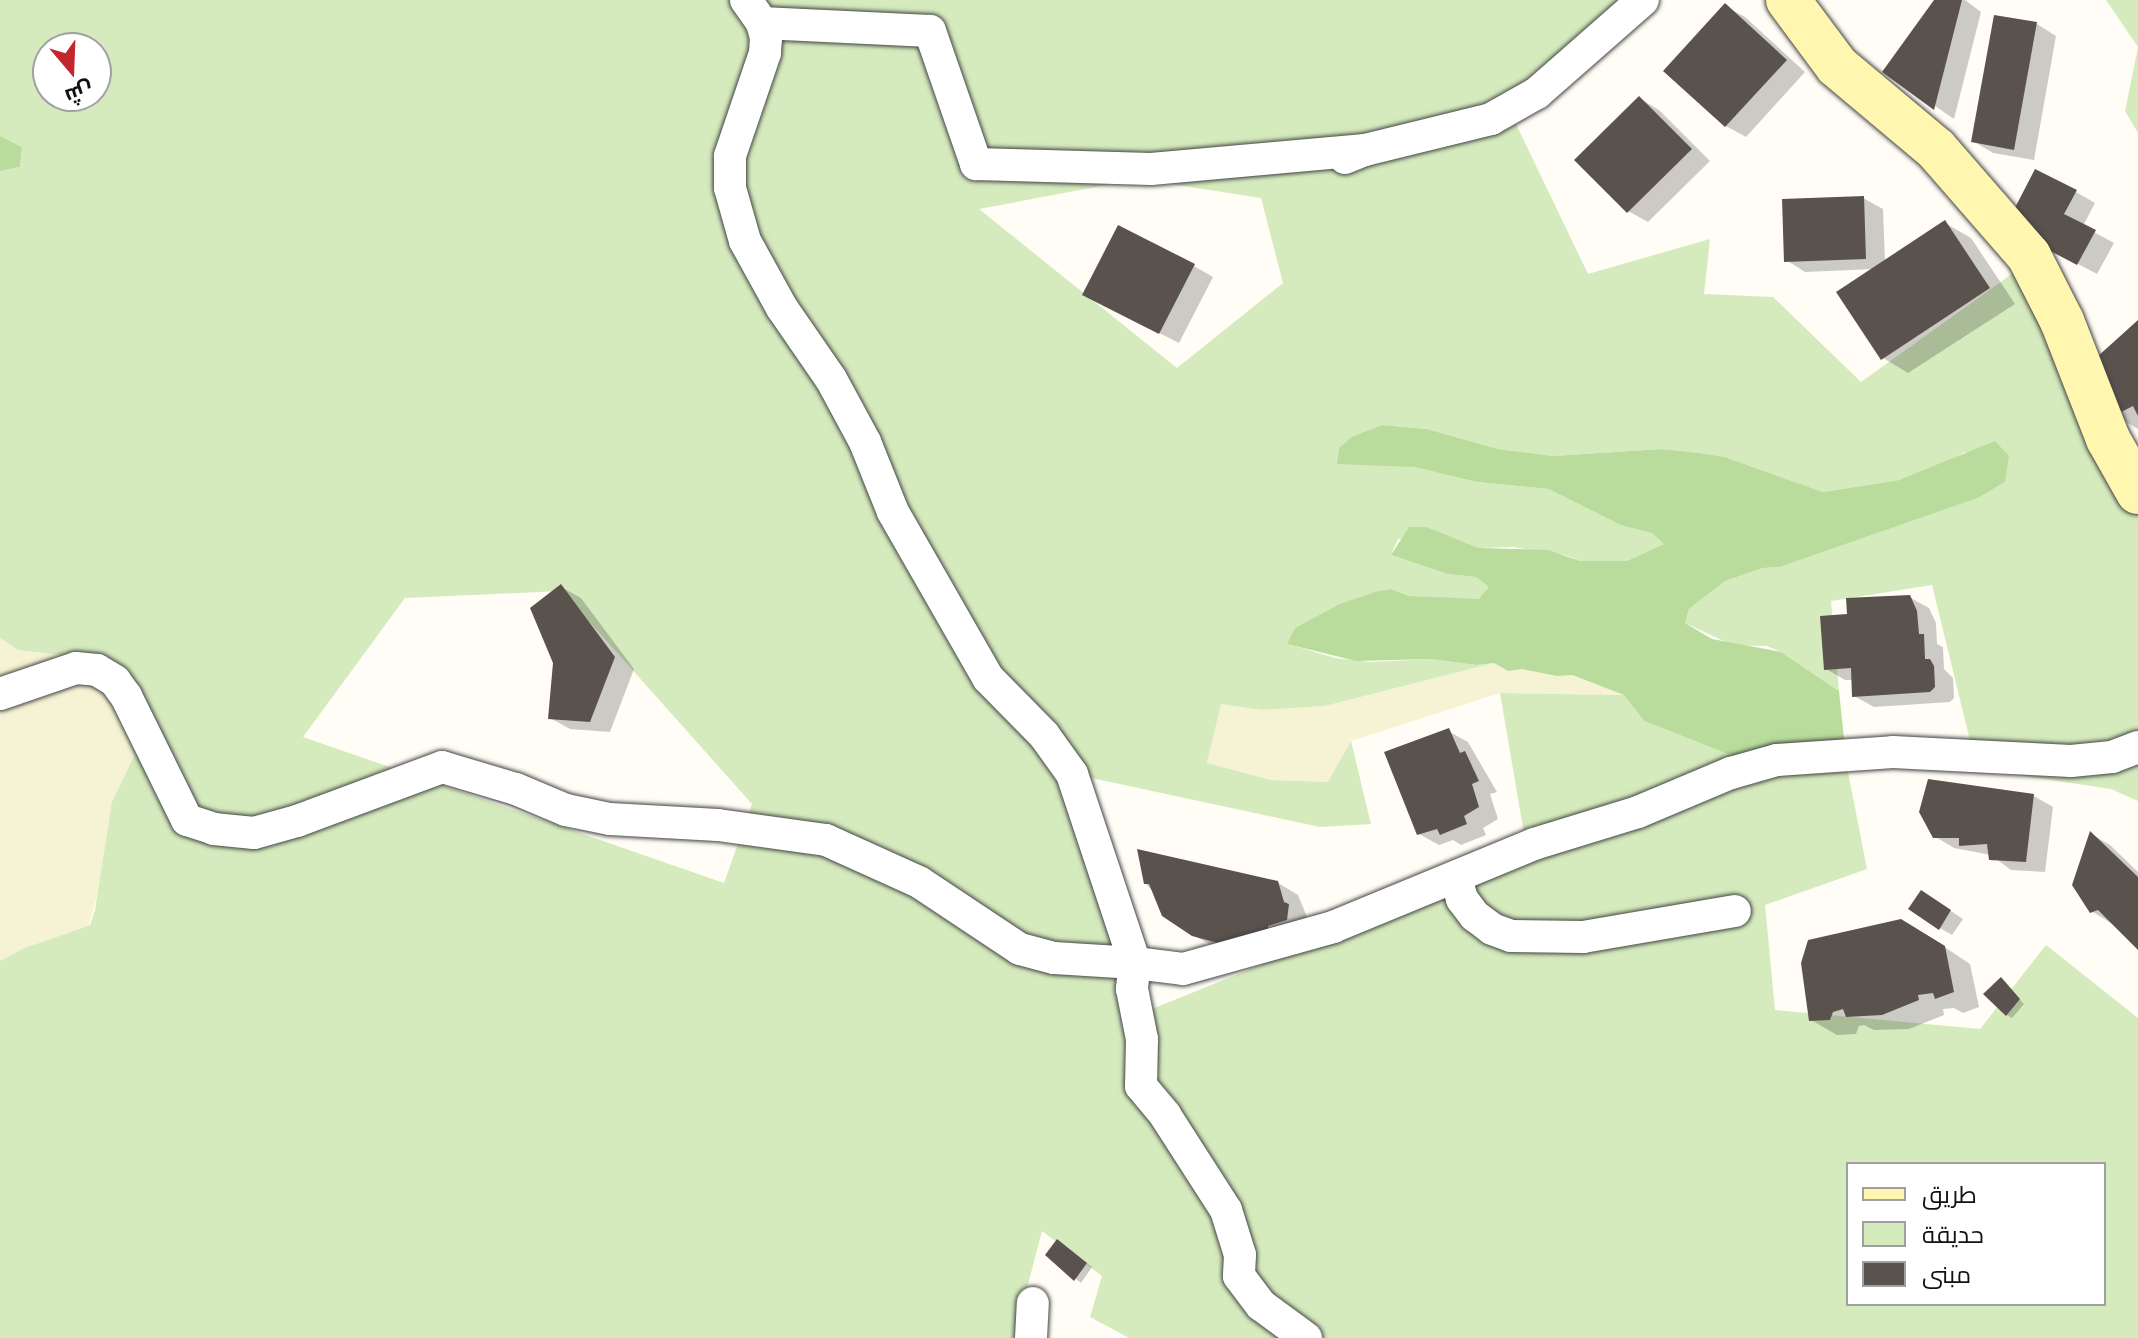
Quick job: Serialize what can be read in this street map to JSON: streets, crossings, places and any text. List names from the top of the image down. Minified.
{"legend":["طريق","حديقة","مبنى"],"north":"bottom"}
